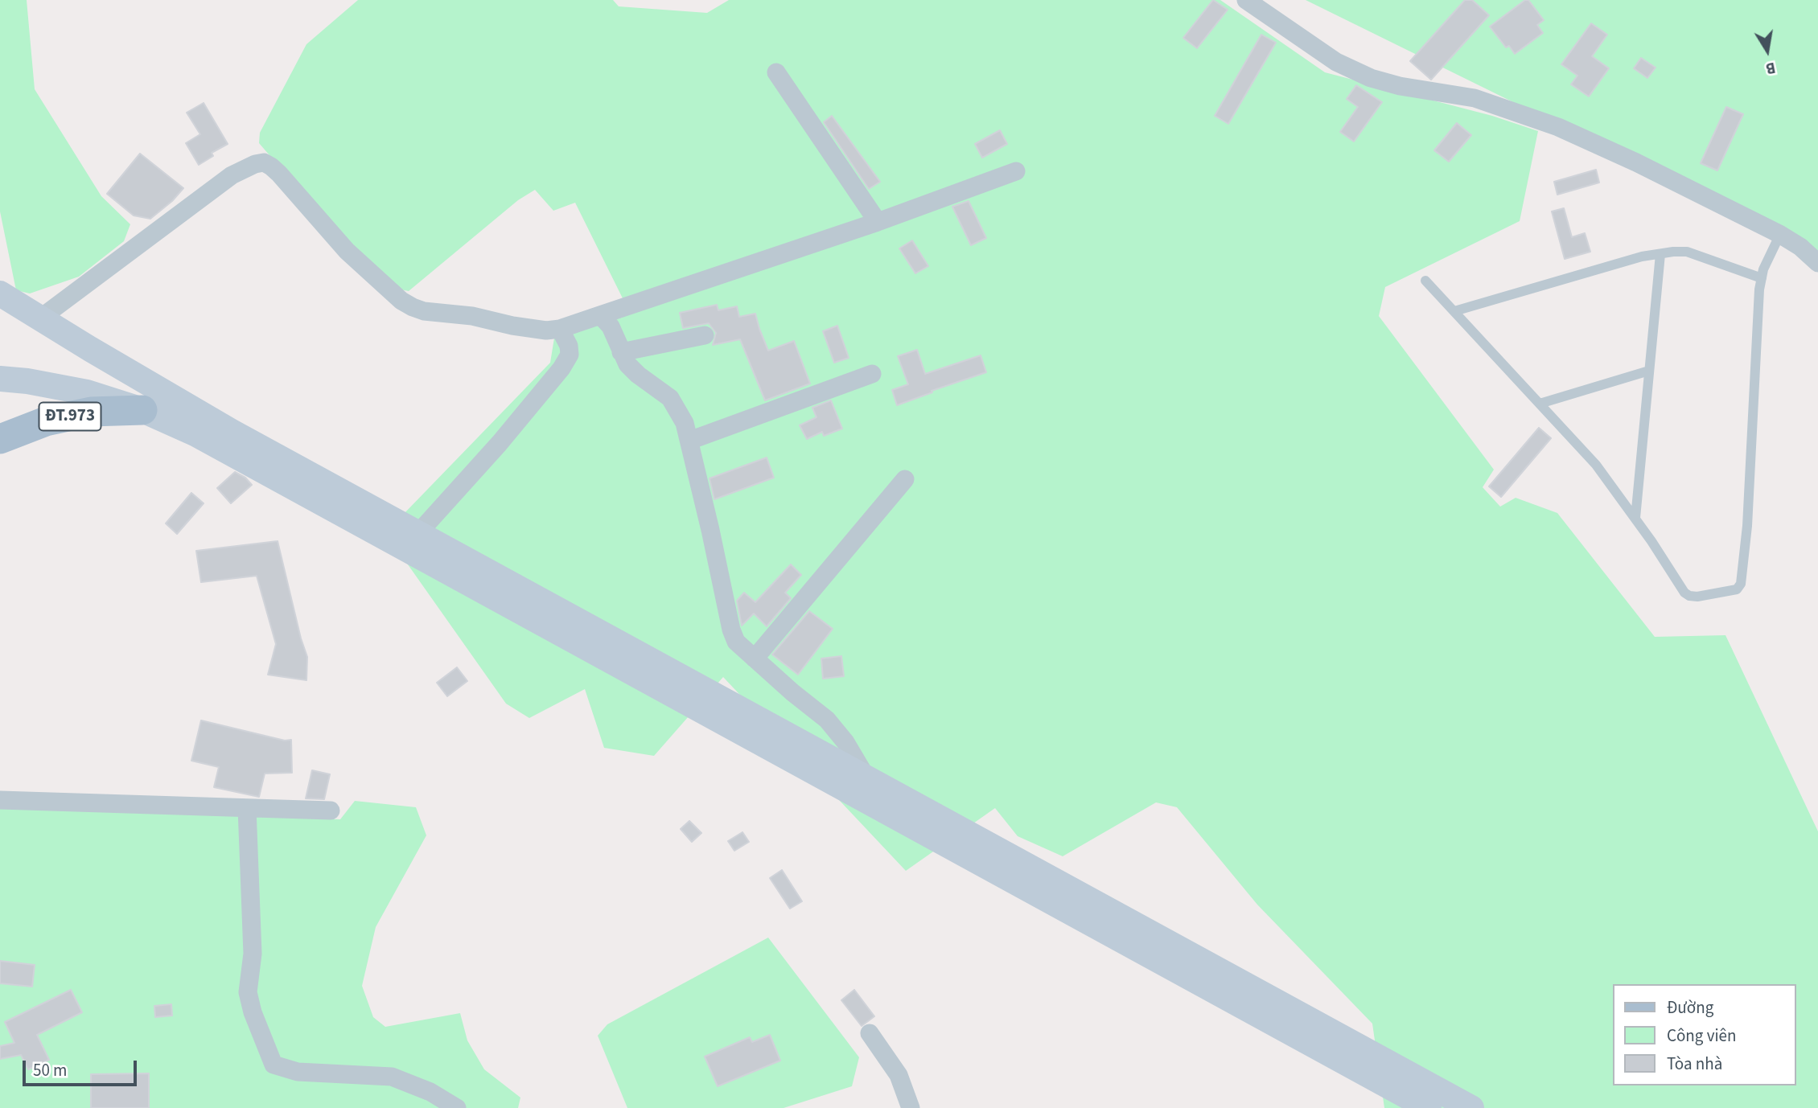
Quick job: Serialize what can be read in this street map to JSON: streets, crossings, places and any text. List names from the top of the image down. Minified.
{"streets":{"main road":["ĐT.973"]},"legend":["Đường","Công viên","Tòa nhà"],"scale_bar":"50 m","north":"bottom"}
